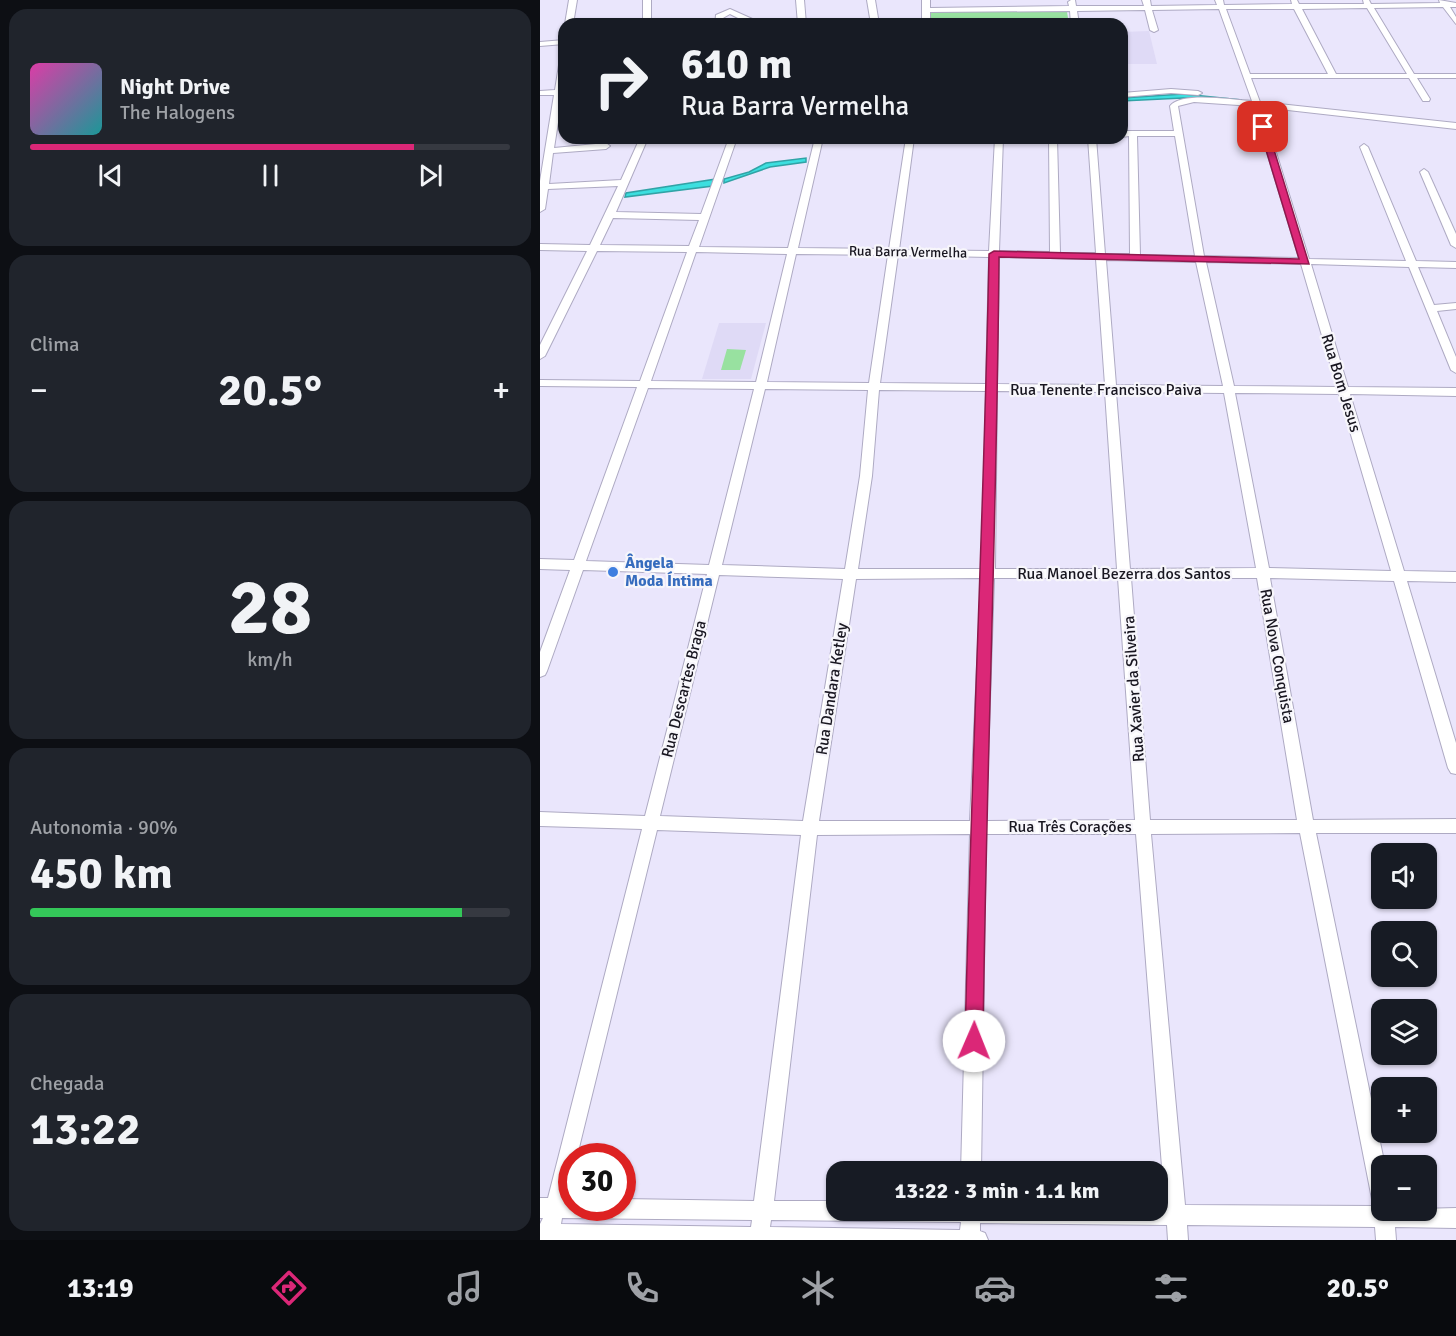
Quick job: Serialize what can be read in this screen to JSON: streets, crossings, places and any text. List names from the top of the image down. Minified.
{"streets":{"street":["Rua Barra Vermelha","Rua Bom Jesus","Rua Tenente Francisco Paiva","Rua Manoel Bezerra dos Santos","Rua Nova Conquista","Rua Descartes Braga","Rua Dandara Ketley","Rua Xavier da Silveira","Rua Três Corações"]},"crossings":[["Rua Barra Vermelha","Rua Bom Jesus"],["Rua Barra Vermelha","Rua Nova Conquista"],["Rua Barra Vermelha","Rua Descartes Braga"],["Rua Barra Vermelha","Rua Dandara Ketley"],["Rua Barra Vermelha","Rua Xavier da Silveira"],["Rua Bom Jesus","Rua Tenente Francisco Paiva"],["Rua Bom Jesus","Rua Manoel Bezerra dos Santos"],["Rua Bom Jesus","Rua Nova Conquista"],["Rua Tenente Francisco Paiva","Rua Nova Conquista"],["Rua Tenente Francisco Paiva","Rua Descartes Braga"],["Rua Tenente Francisco Paiva","Rua Dandara Ketley"],["Rua Tenente Francisco Paiva","Rua Xavier da Silveira"],["Rua Manoel Bezerra dos Santos","Rua Nova Conquista"],["Rua Manoel Bezerra dos Santos","Rua Descartes Braga"],["Rua Manoel Bezerra dos Santos","Rua Dandara Ketley"],["Rua Manoel Bezerra dos Santos","Rua Xavier da Silveira"],["Rua Nova Conquista","Rua Três Corações"],["Rua Descartes Braga","Rua Três Corações"],["Rua Dandara Ketley","Rua Três Corações"],["Rua Xavier da Silveira","Rua Três Corações"]],"places":["Ângela Moda Íntima"],"page":{"turn":["610 m","Rua Barra Vermelha"],"song":["Night Drive","The Halogens"],"tile":["Clima",["28","km/h"],["Autonomia · 90%","450 km"],["Chegada","13:22"]],"heat":["−","20.5°","+"],"map_buttons":["+","−"],"limit":"30","trip":"13:22 · 3 min · 1.1 km","tabs":["13:19","20.5°"]}}
